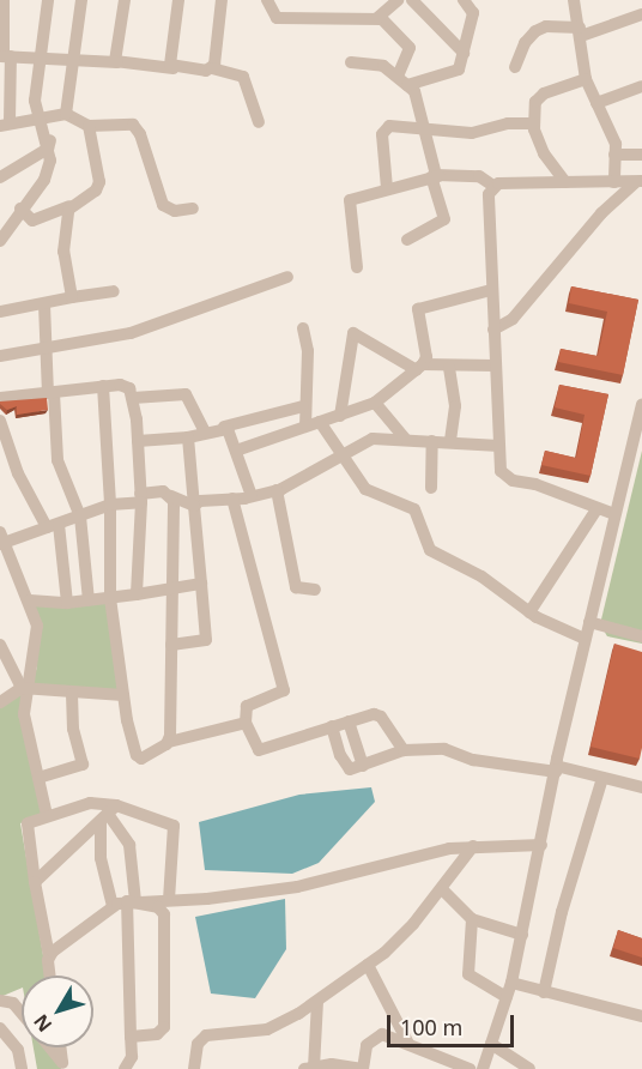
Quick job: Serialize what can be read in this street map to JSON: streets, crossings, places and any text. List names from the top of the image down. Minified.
{"scale_bar":"100 m","north":"bottom left"}
